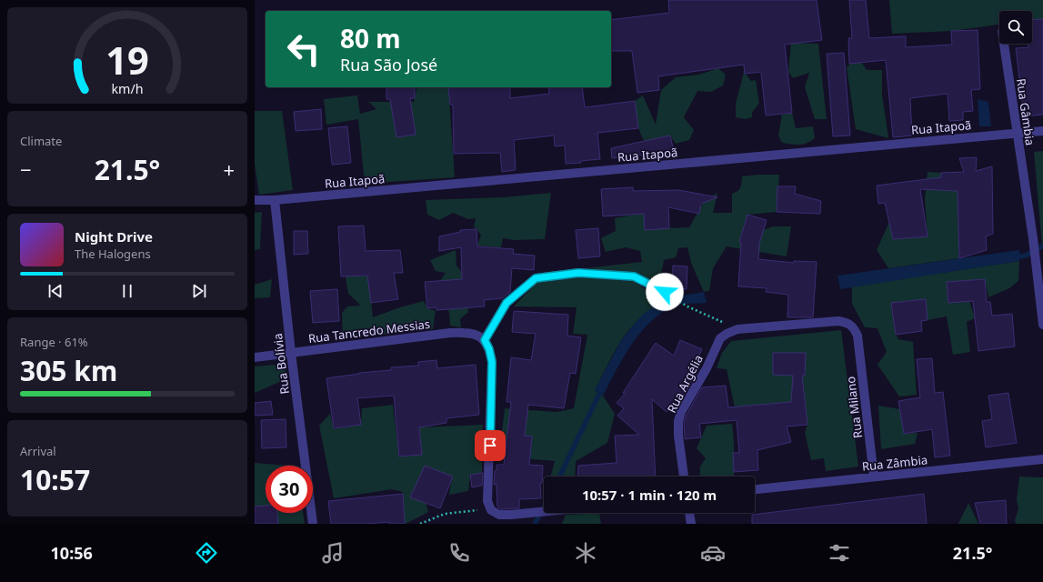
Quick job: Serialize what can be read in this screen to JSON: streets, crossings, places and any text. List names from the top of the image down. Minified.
{"streets":{"street":["Rua Gâmbia","Rua Itapoã","Rua Tancredo Messias","Rua Bolívia","Rua Argélia","Rua Milano","Rua Zâmbia"]},"crossings":[["Rua Gâmbia","Rua Itapoã"],["Rua Itapoã","Rua Bolívia"],["Rua Tancredo Messias","Rua Bolívia"],["Rua Argélia","Rua Milano"],["Rua Milano","Rua Zâmbia"]],"page":{"turn":["80 m","Rua São José"],"tile":["Climate",["Range · 61%","305 km"],["Arrival","10:57"]],"heat":["−","21.5°","+"],"song":["Night Drive","The Halogens"],"limit":"30","trip":"10:57 · 1 min · 120 m","tabs":["10:56","21.5°"],"gauge":["19","km/h"]}}
